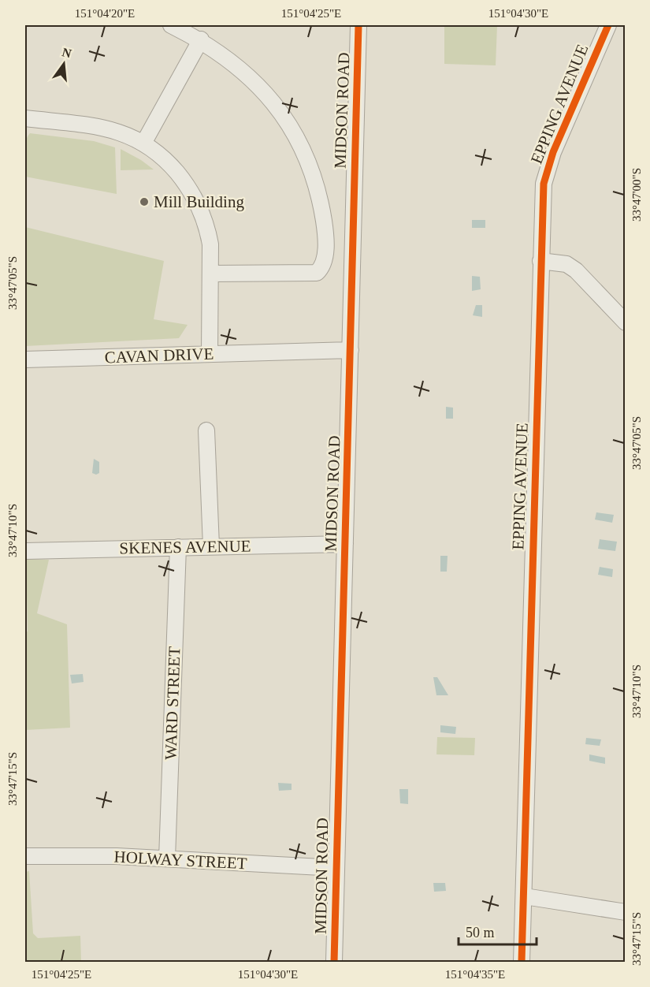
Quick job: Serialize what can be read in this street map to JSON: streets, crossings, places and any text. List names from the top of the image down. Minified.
{"streets":{"street":["EPPING AVENUE","MIDSON ROAD","CAVAN DRIVE","SKENES AVENUE","WARD STREET","HOLWAY STREET"]},"crossings":[["MIDSON ROAD","CAVAN DRIVE"],["MIDSON ROAD","SKENES AVENUE"],["MIDSON ROAD","HOLWAY STREET"],["SKENES AVENUE","WARD STREET"],["WARD STREET","HOLWAY STREET"]],"places":["Mill Building"],"scale_bar":"50 m","north":"top","coordinates":["151°04'20\"E","151°04'25\"E","151°04'30\"E","33°47'00\"S","33°47'05\"S","33°47'10\"S","33°47'15\"S","151°04'35\"E"]}
